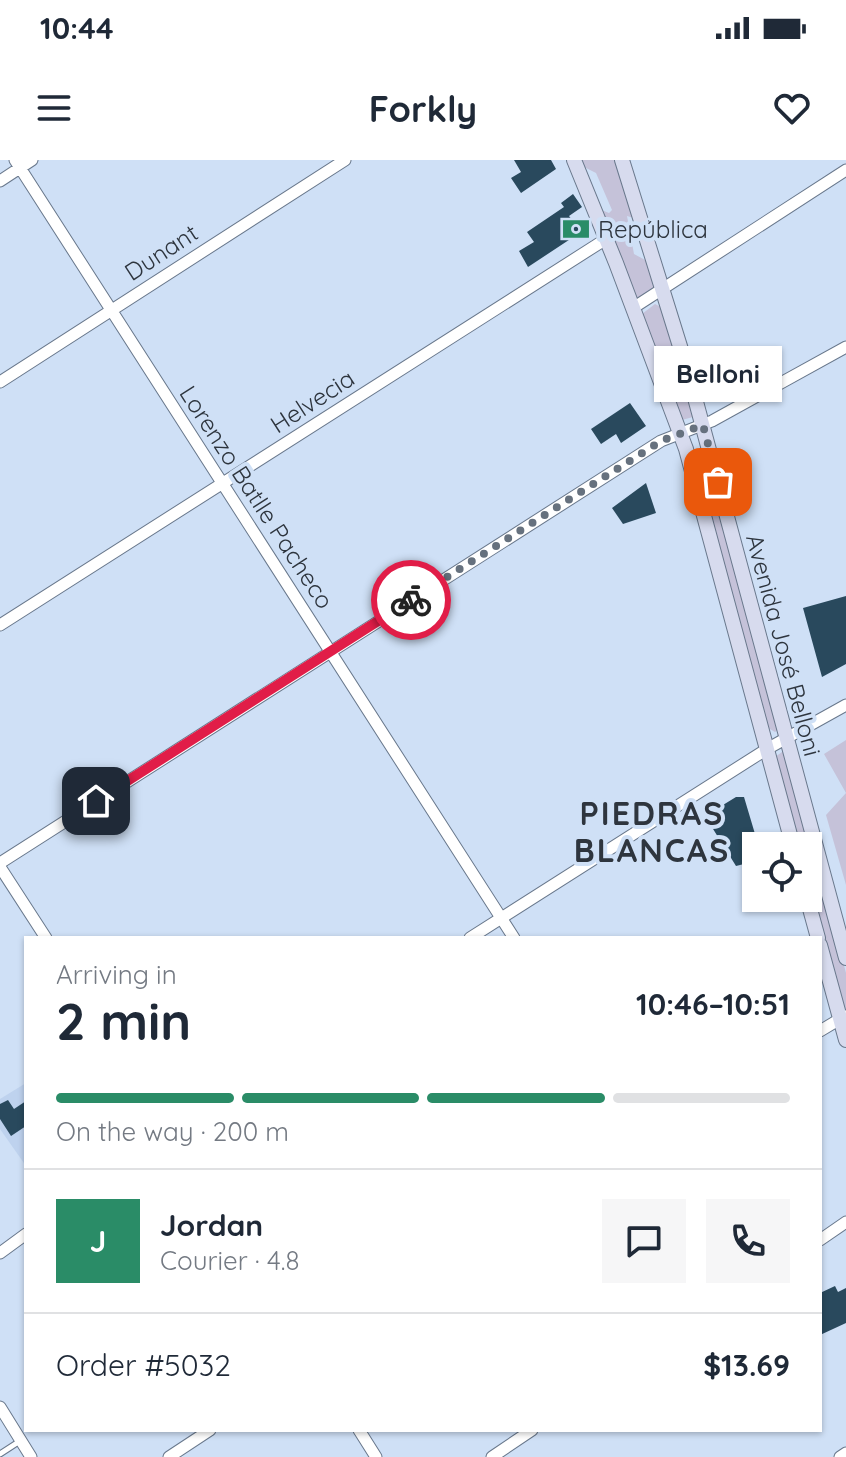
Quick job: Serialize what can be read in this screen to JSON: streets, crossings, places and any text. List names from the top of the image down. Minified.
{"streets":{"main road":["Avenida José Belloni"],"street":["Dunant","Helvecia","Lorenzo Batlle Pacheco"]},"crossings":[["Dunant","Lorenzo Batlle Pacheco"],["Helvecia","Lorenzo Batlle Pacheco"],["Helvecia","Avenida José Belloni"]],"districts":["PIEDRAS BLANCAS"],"places":{"bank":["República"],"other":["Belloni"]},"page":{"status":"10:44","header":"Forkly","bubble":"Belloni","heading":["2 min","Arriving in","10:46–10:51"],"panel":["Jordan","Courier · 4.8","Order #5032","$13.69"],"bar":"On the way · 200 m","round":"J"}}
